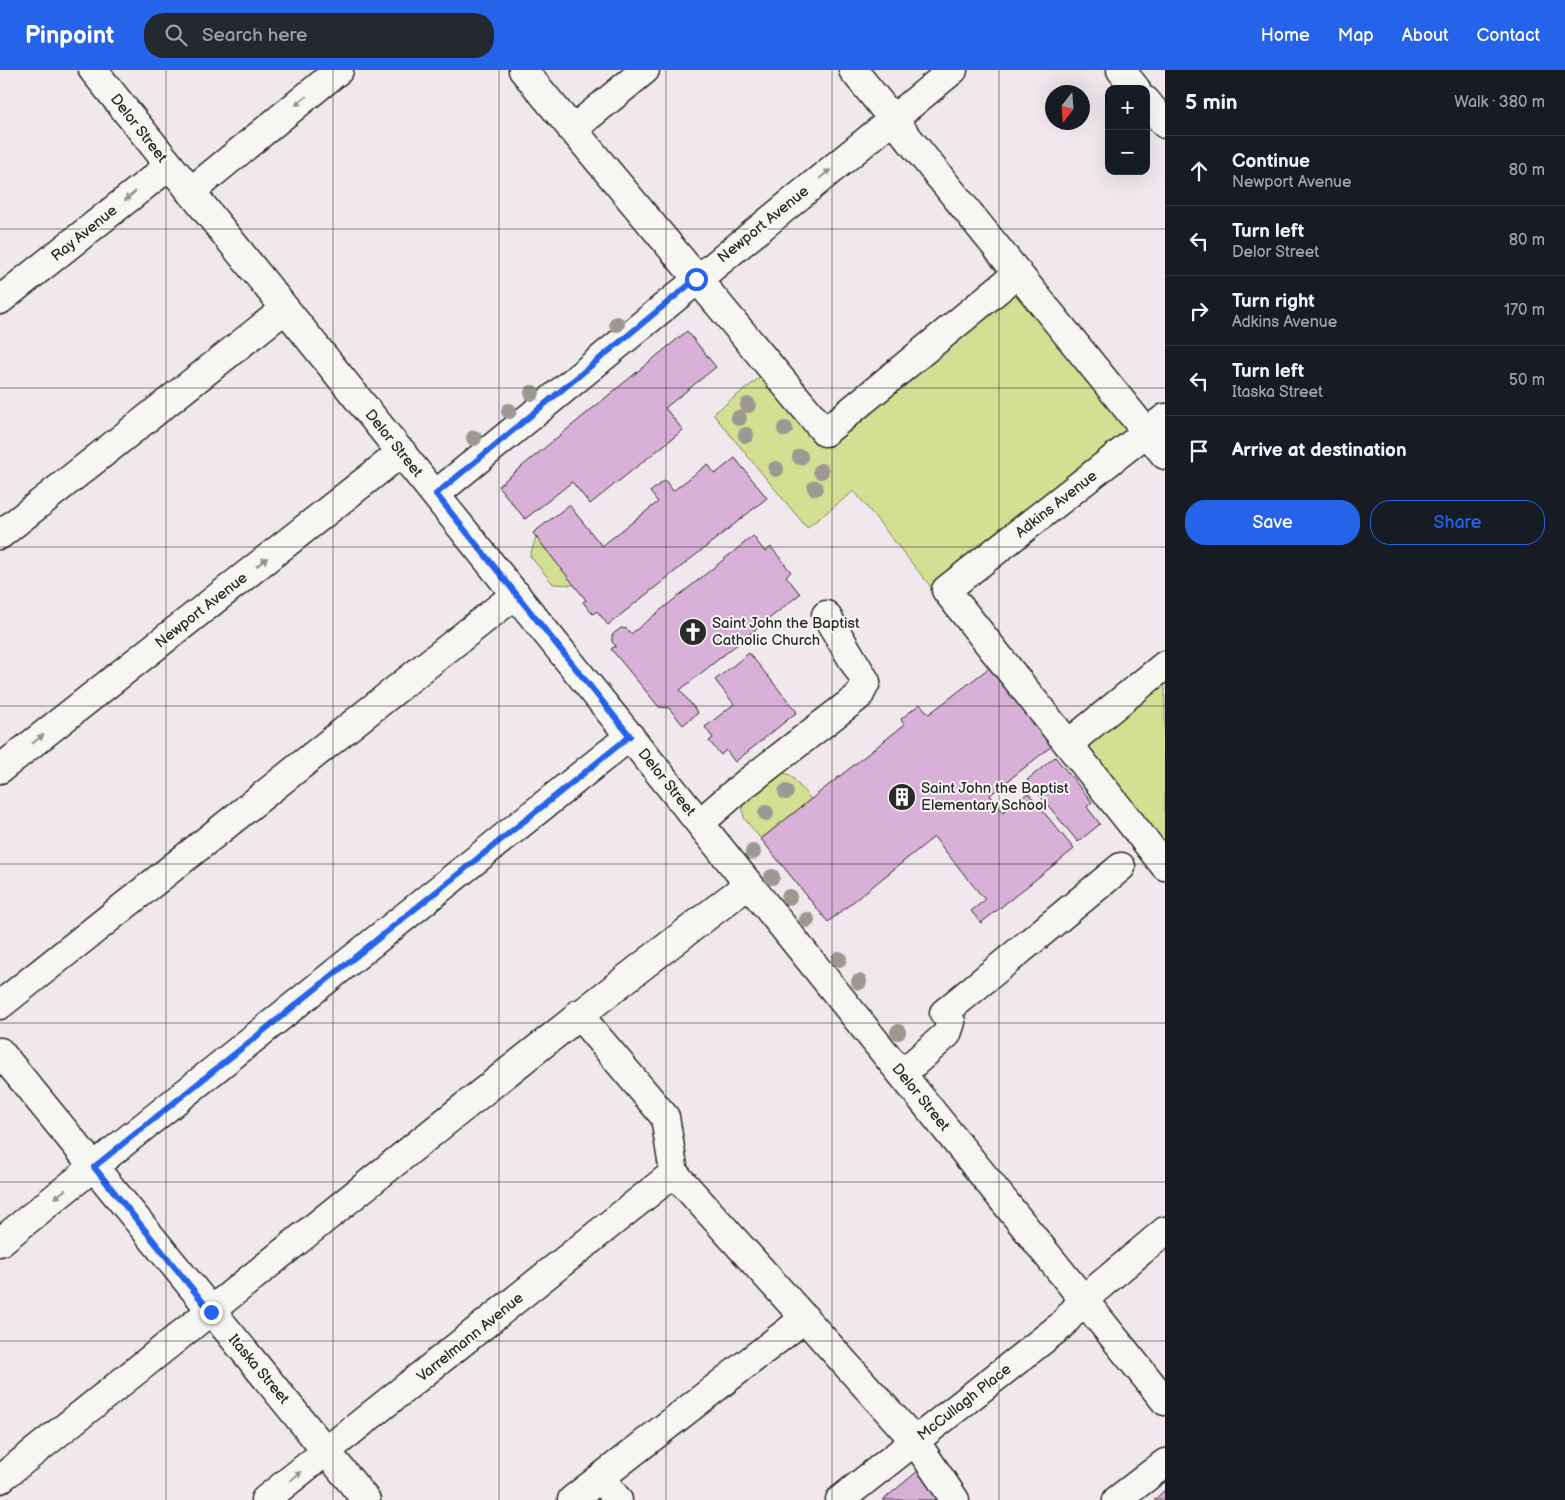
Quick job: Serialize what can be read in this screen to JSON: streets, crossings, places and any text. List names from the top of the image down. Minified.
{"streets":{"street":["Delor Street","Newport Avenue","Ray Avenue","Adkins Avenue","Varrelmann Avenue","Itaska Street","McCullagh Place"]},"crossings":[["Delor Street","Newport Avenue"],["Delor Street","Ray Avenue"],["Delor Street","McCullagh Place"],["Varrelmann Avenue","Itaska Street"]],"places":{"church":["Saint John the Baptist Catholic Church"],"building":["Saint John the Baptist Elementary School"]},"north":"bottom","page":{"header":"Pinpoint","search":"Search here","nav":["Home","Map","About","Contact"],"heading":["5 min","Walk · 380 m"],"map_buttons":["+","−"],"list":[["Continue","Newport Avenue","80 m"],["Turn left","Delor Street","80 m"],["Turn right","Adkins Avenue","170 m"],["Turn left","Itaska Street","50 m"],"Arrive at destination"],"buttons":["Save","Share"]}}
